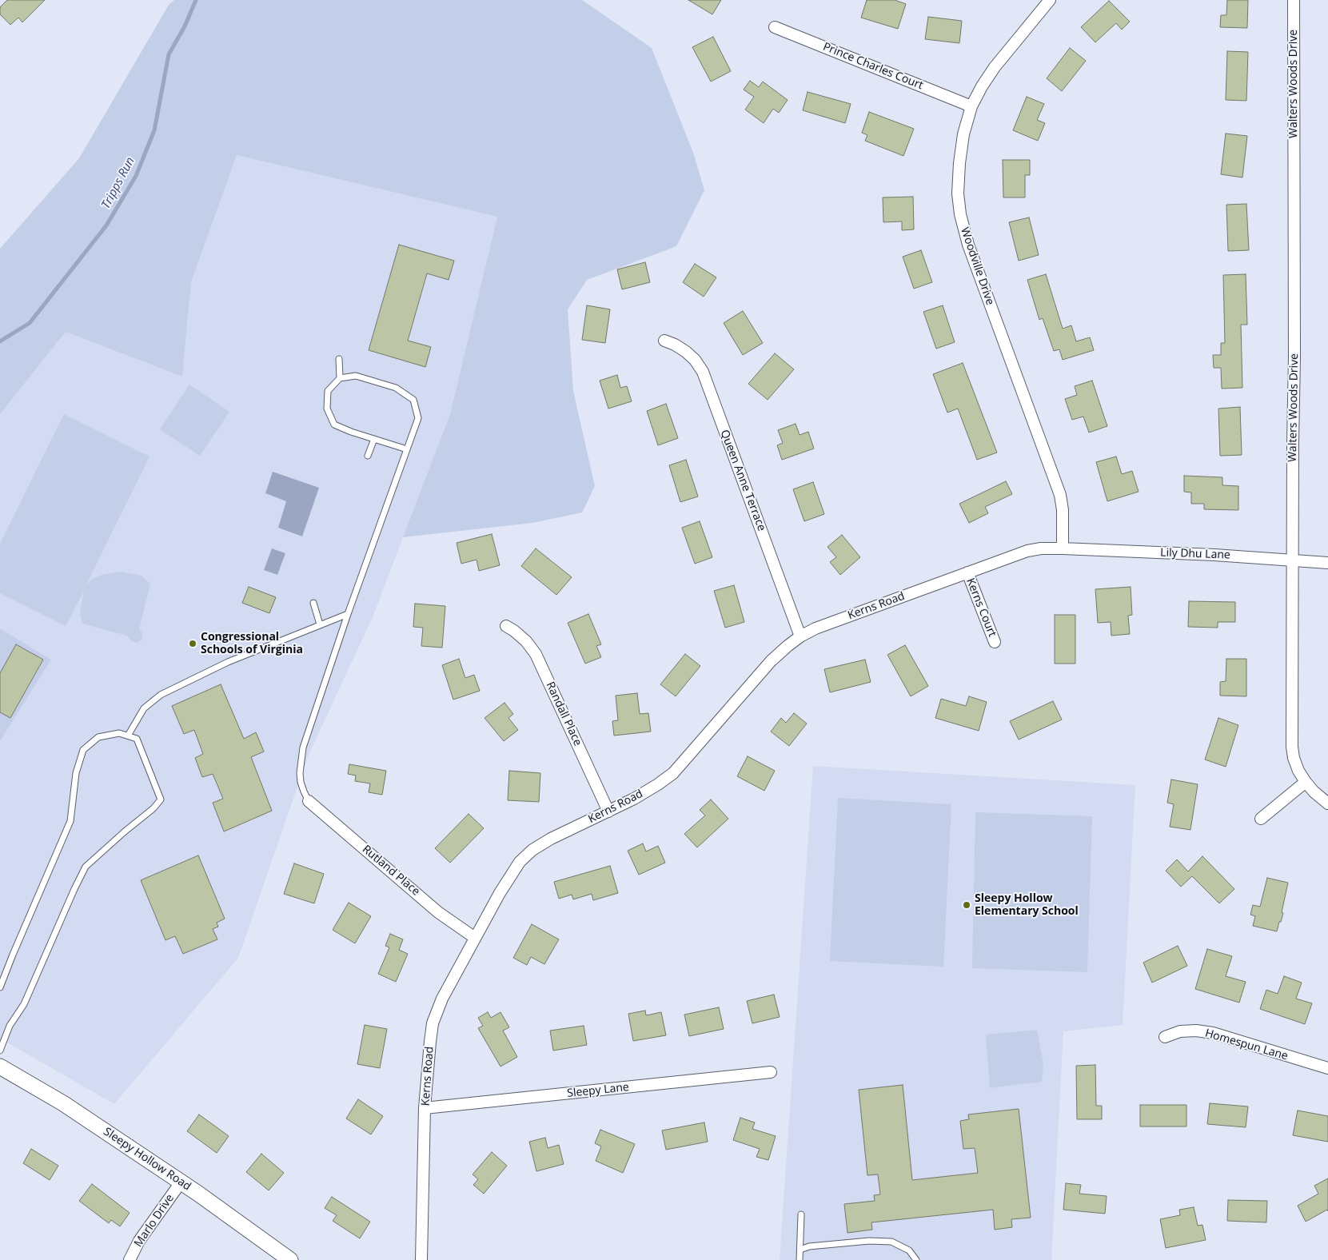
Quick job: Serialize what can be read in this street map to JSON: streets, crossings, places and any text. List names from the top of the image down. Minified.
{"streets":{"main road":["Sleepy Hollow Road"],"street":["Prince Charles Court","Walters Woods Drive","Woodville Drive","Queen Anne Terrace","Lily Dhu Lane","Kerns Road","Kerns Court","Randall Place","Rutland Place","Homespun Lane","Sleepy Lane","Marlo Drive"]},"crossings":[["Prince Charles Court","Woodville Drive"],["Walters Woods Drive","Lily Dhu Lane"],["Woodville Drive","Lily Dhu Lane"],["Woodville Drive","Kerns Road"],["Queen Anne Terrace","Kerns Road"],["Lily Dhu Lane","Kerns Road"],["Kerns Road","Kerns Court"],["Kerns Road","Randall Place"],["Kerns Road","Rutland Place"],["Kerns Road","Sleepy Lane"],["Sleepy Hollow Road","Marlo Drive"]],"water":["Tripps Run"],"places":["Congressional Schools of Virginia","Sleepy Hollow Elementary School"]}
